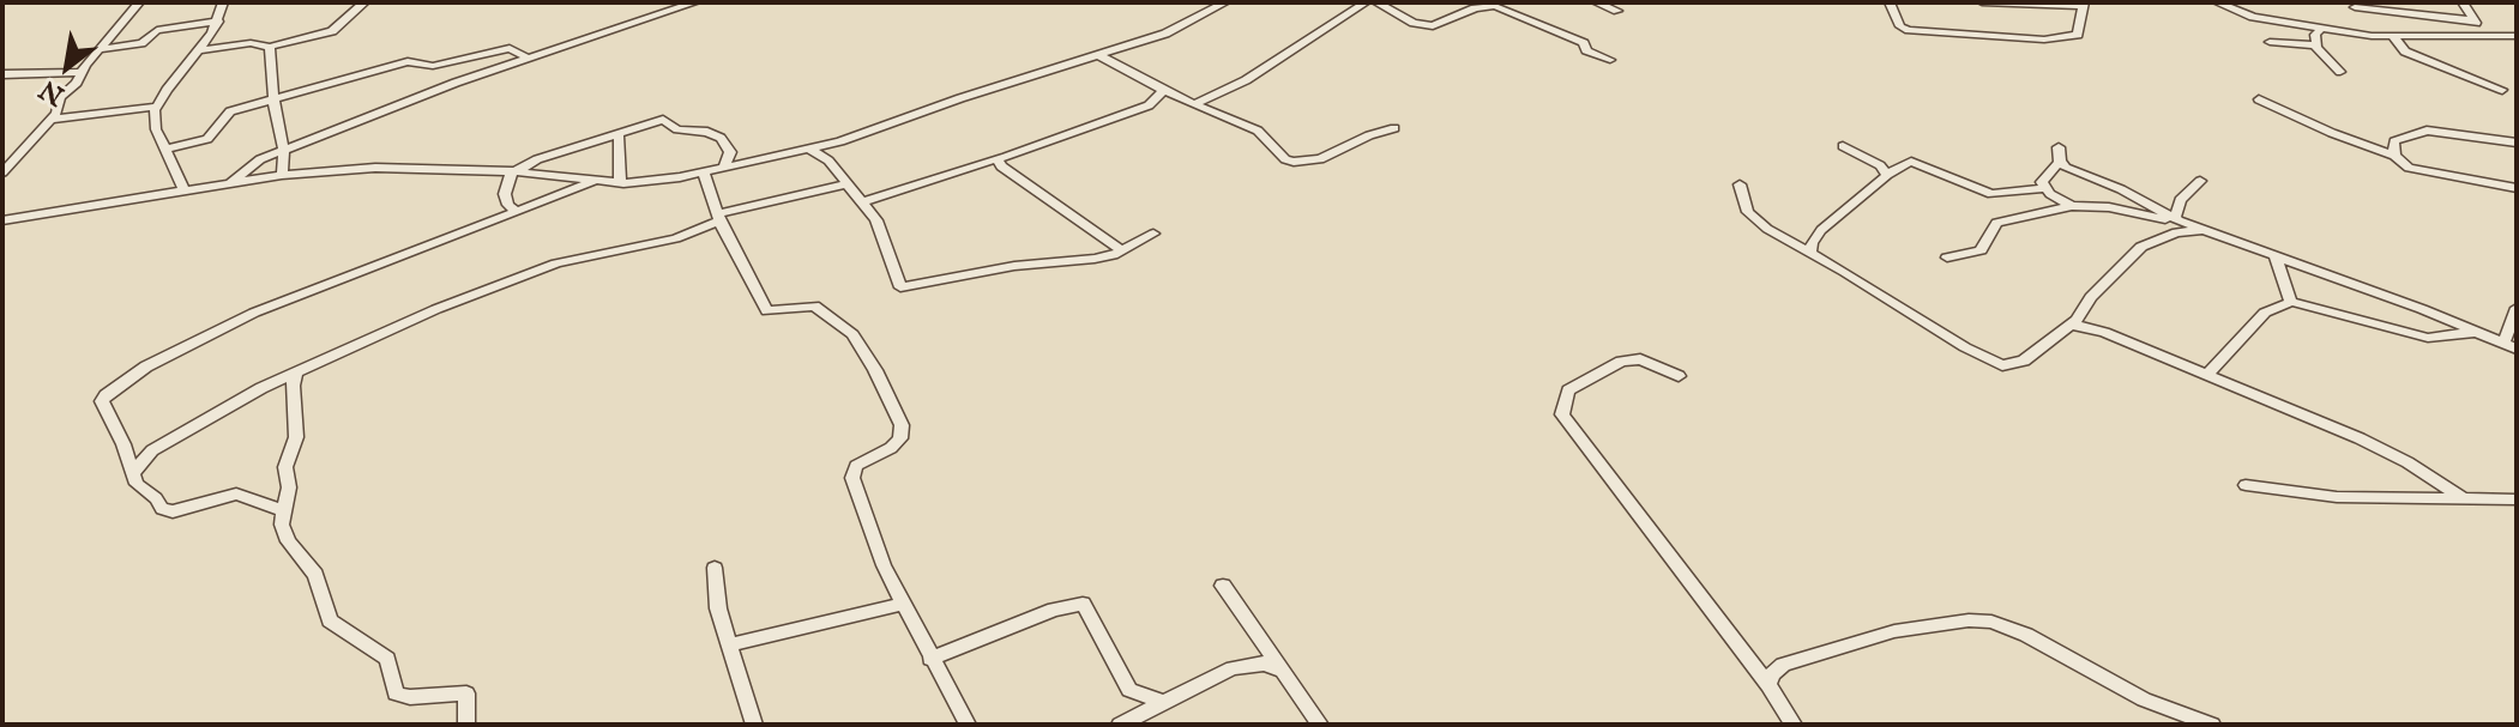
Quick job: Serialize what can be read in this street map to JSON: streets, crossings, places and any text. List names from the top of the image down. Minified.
{"north":"bottom left"}
